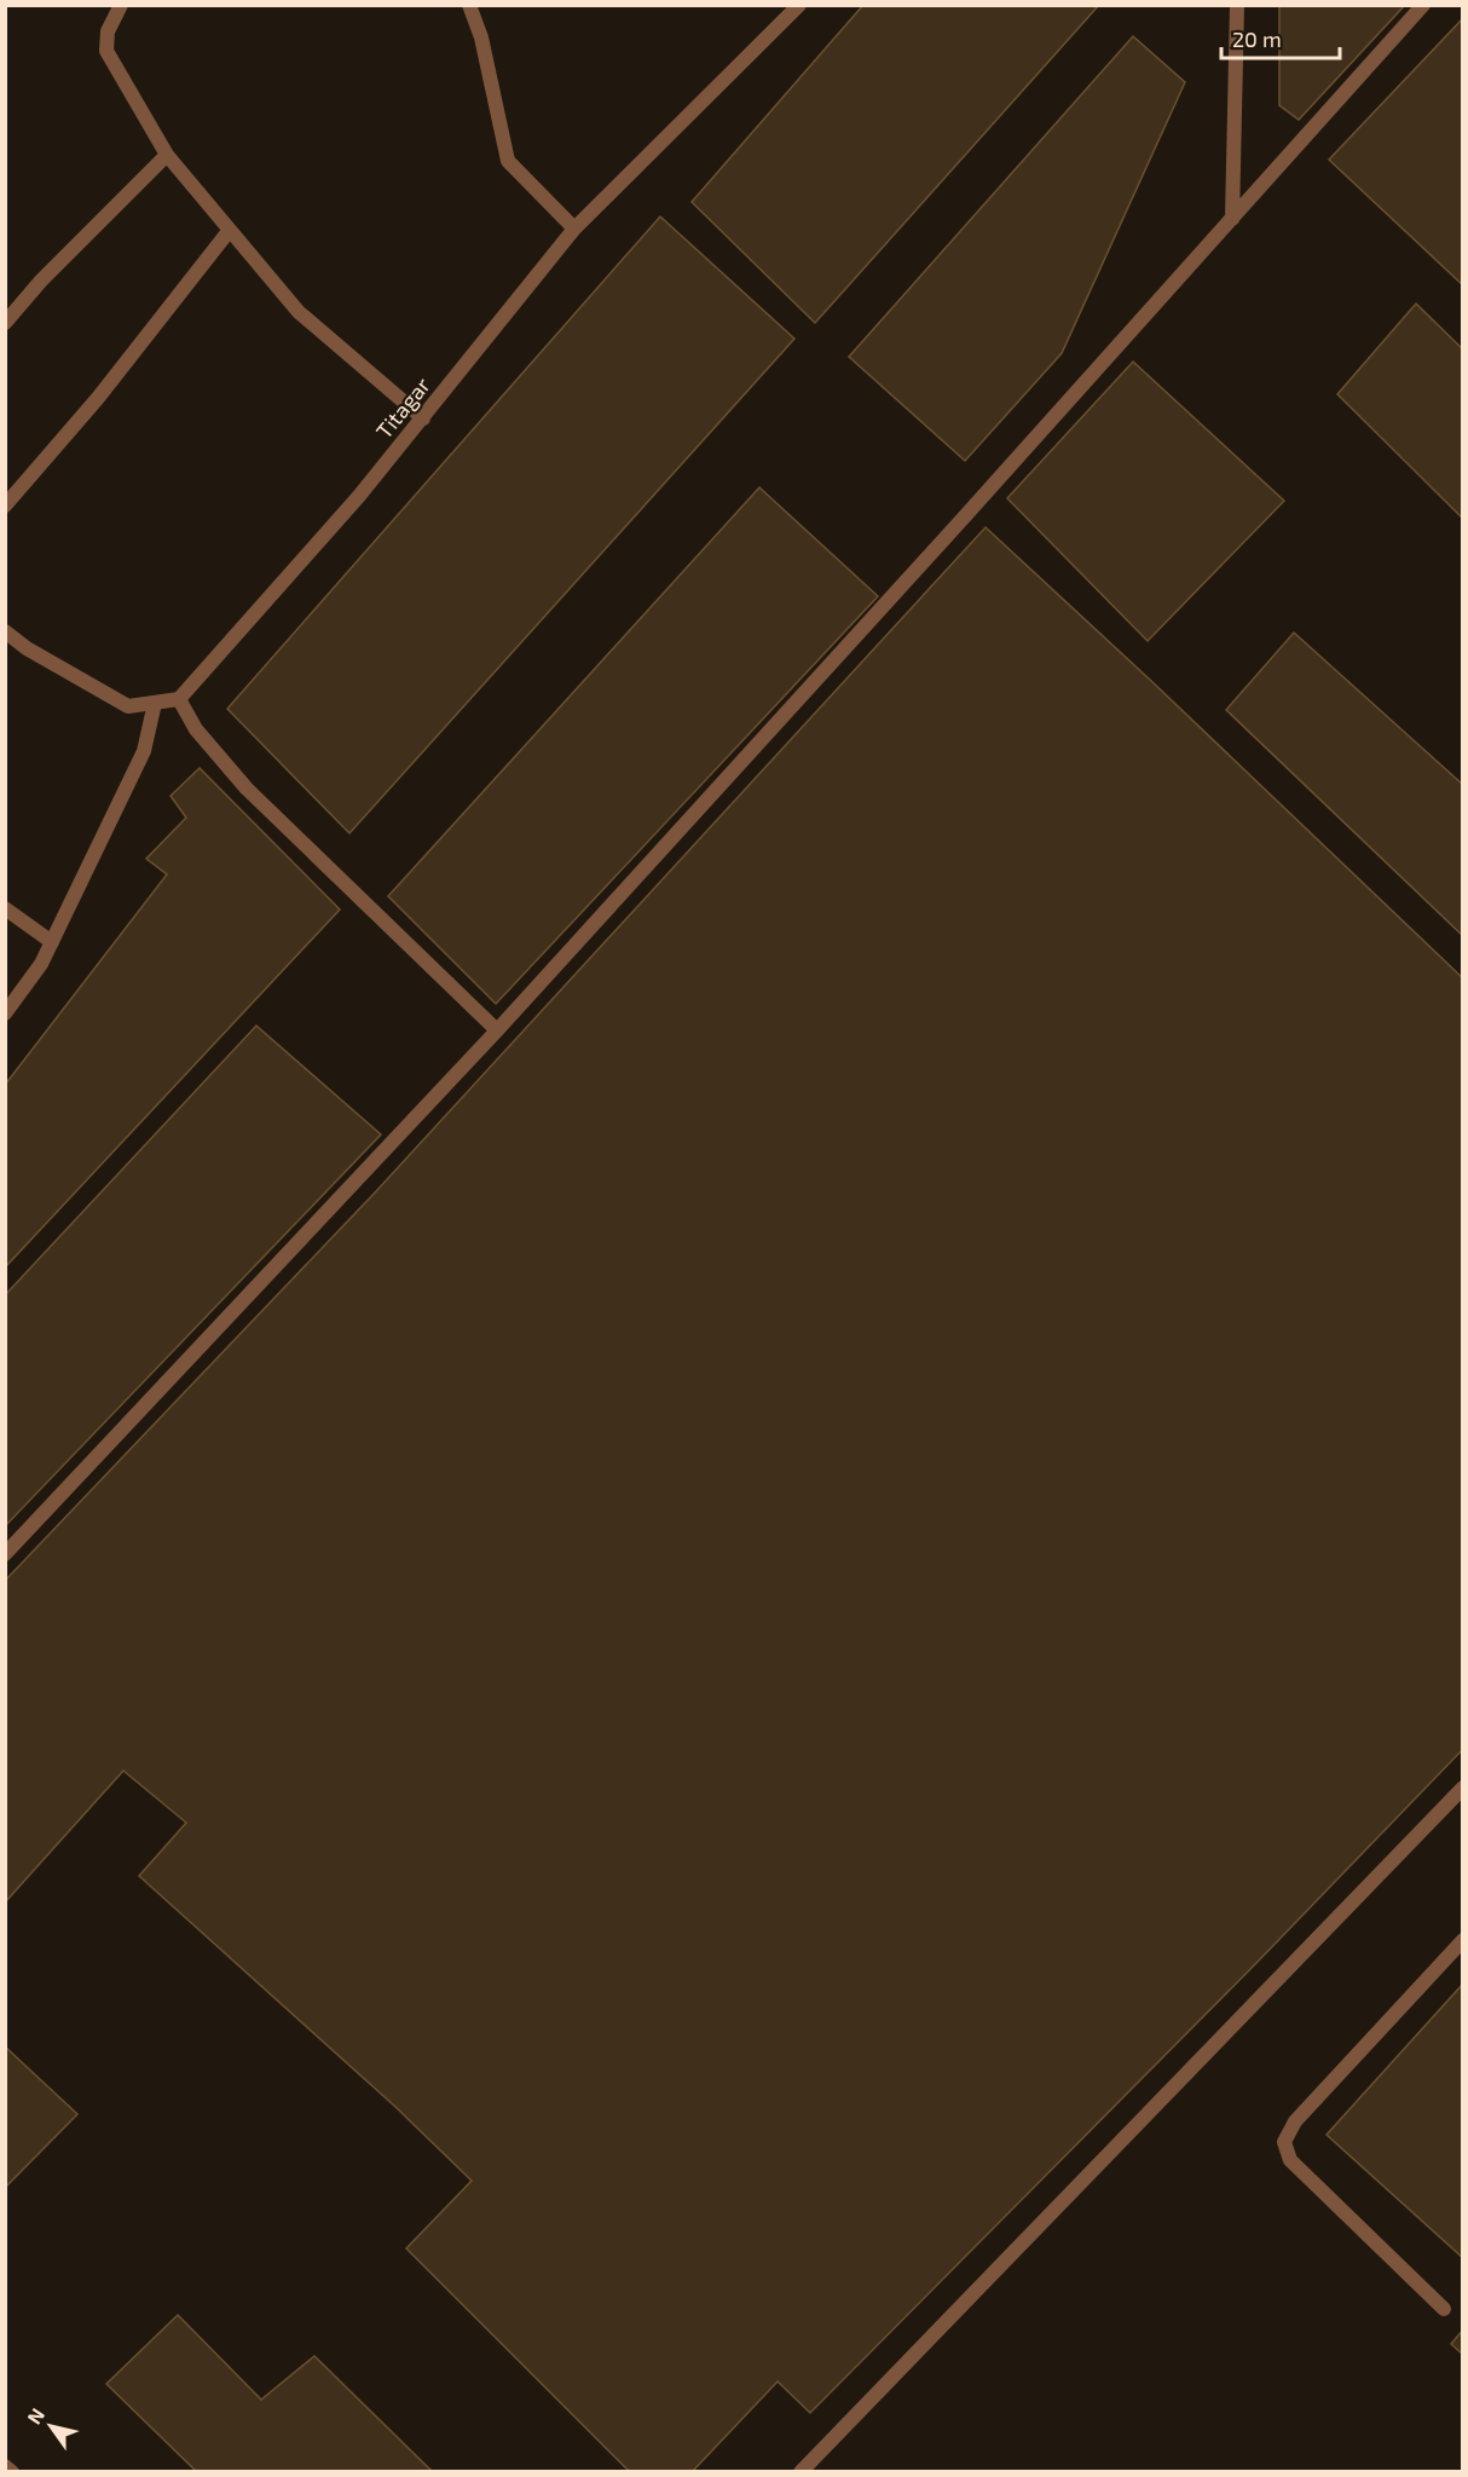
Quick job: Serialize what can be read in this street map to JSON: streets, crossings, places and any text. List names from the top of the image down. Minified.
{"streets":{"street":["Titagar"]},"scale_bar":"20 m","north":"top left"}
